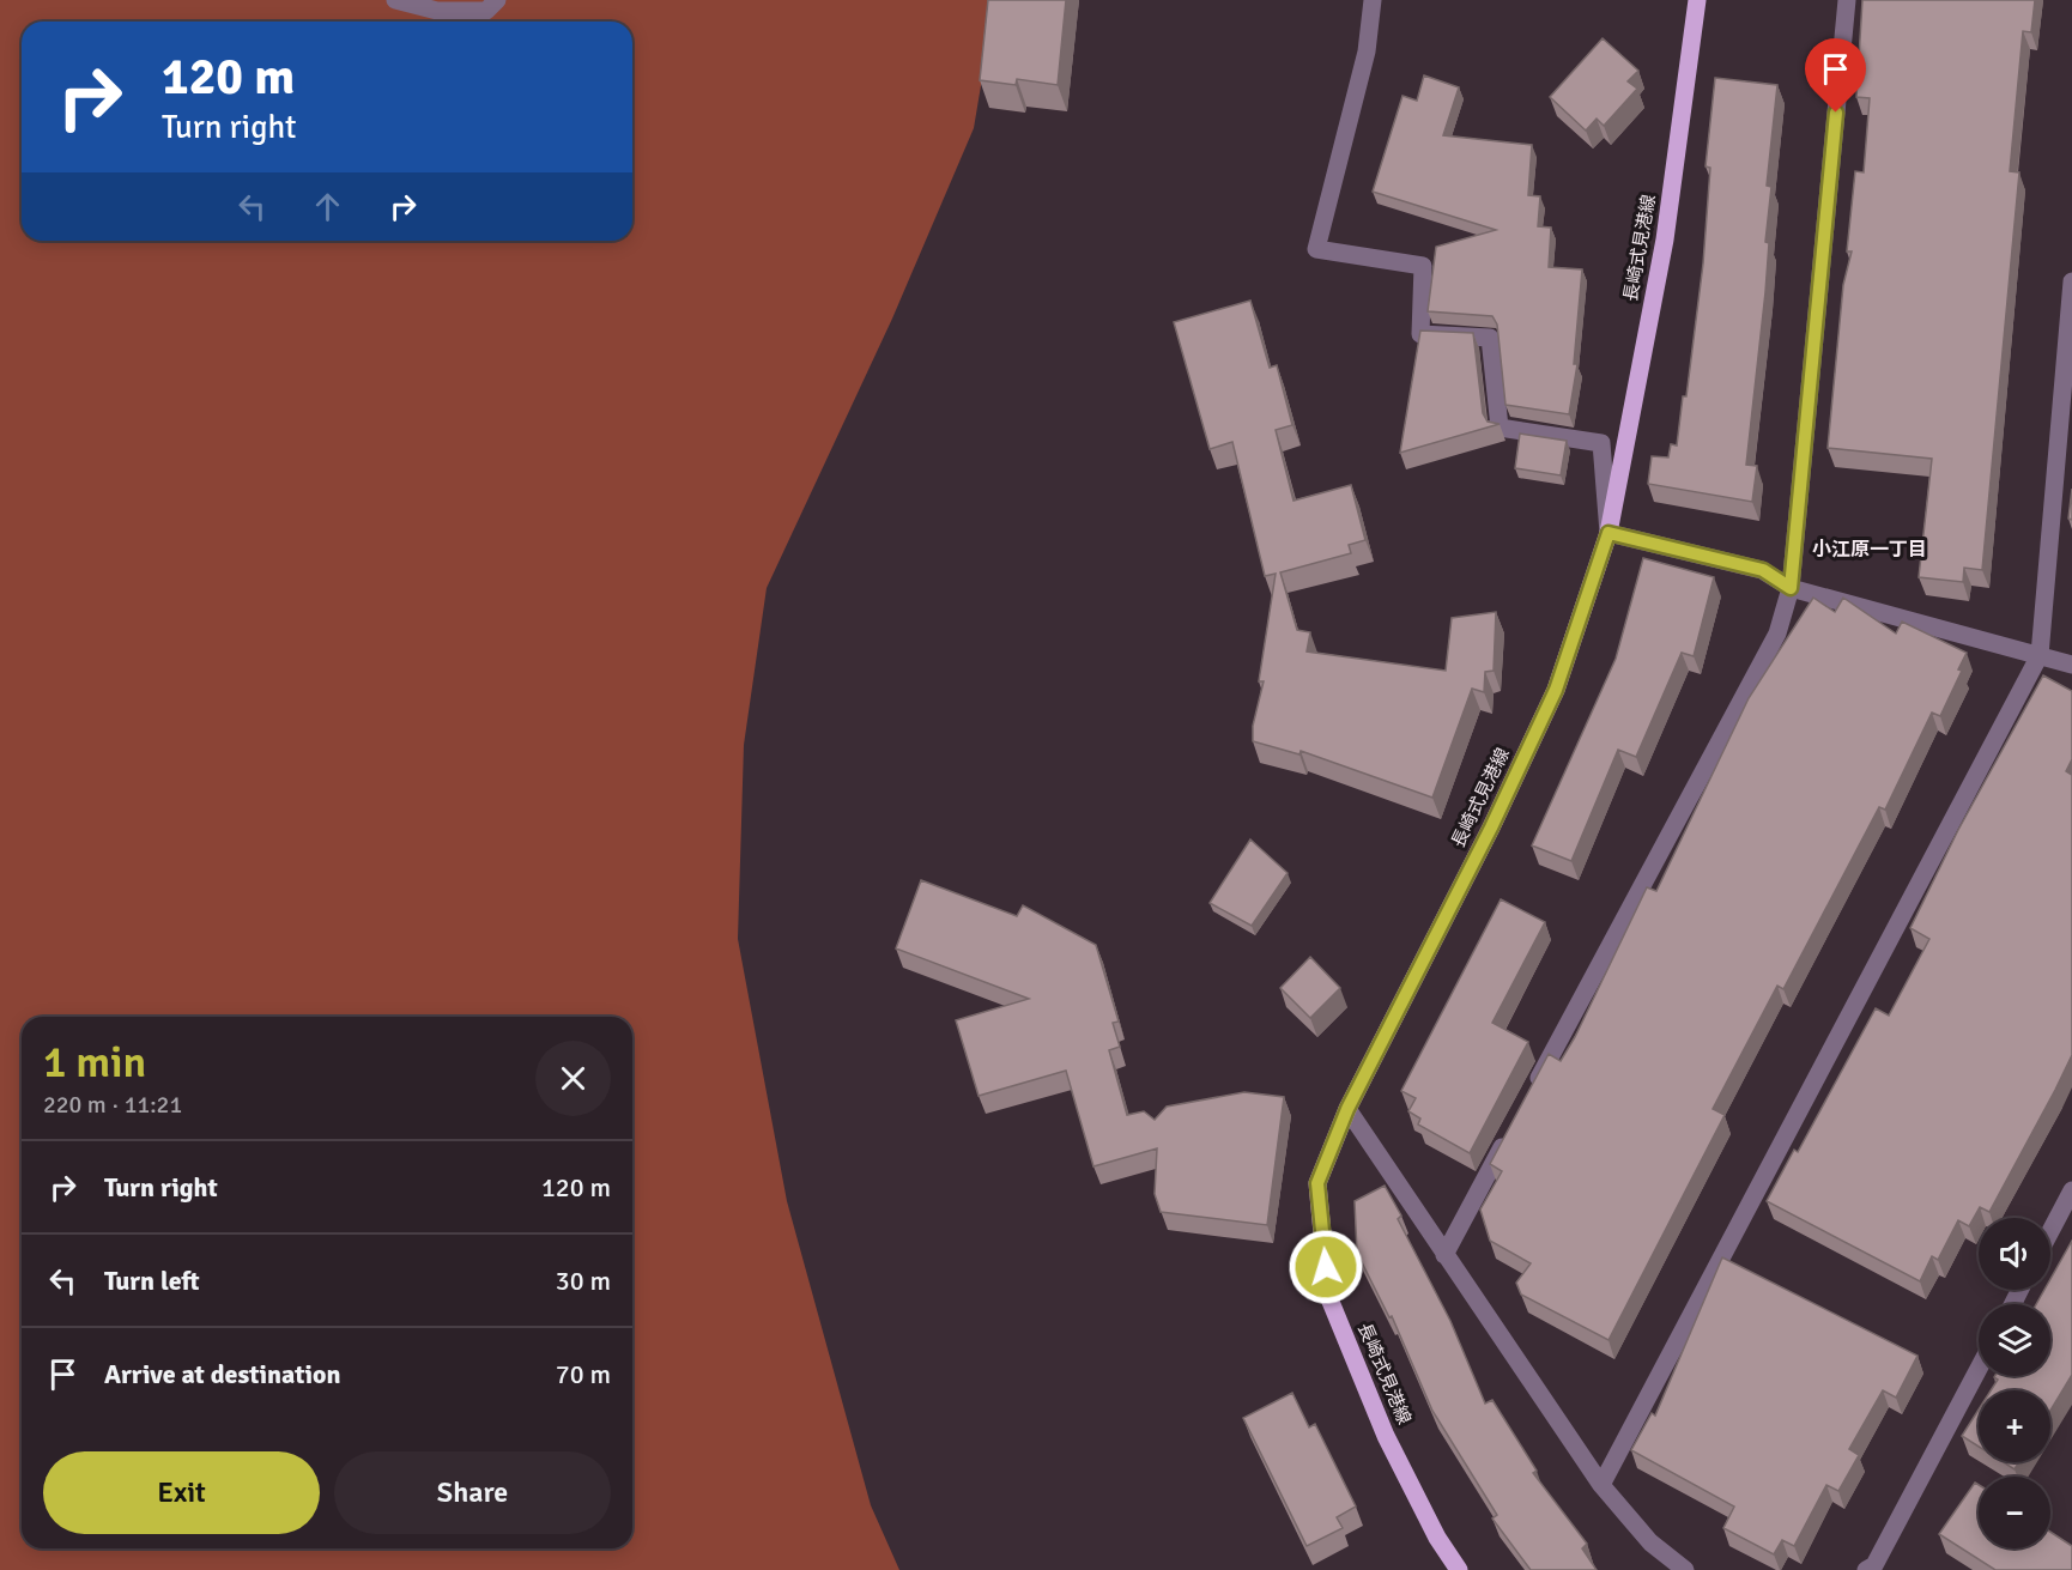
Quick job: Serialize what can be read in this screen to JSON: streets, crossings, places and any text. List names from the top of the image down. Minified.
{"streets":{"main road":["長崎式見港線"]},"districts":["小江原一丁目"],"page":{"turn":["120 m","Turn right"],"heading":["1 min","220 m · 11:21"],"list":[{"name":"Turn right","value":"120 m"},{"name":"Turn left","value":"30 m"},{"name":"Arrive at destination","value":"70 m"}],"map_buttons":["+","−"],"buttons":["Exit","Share"]}}
